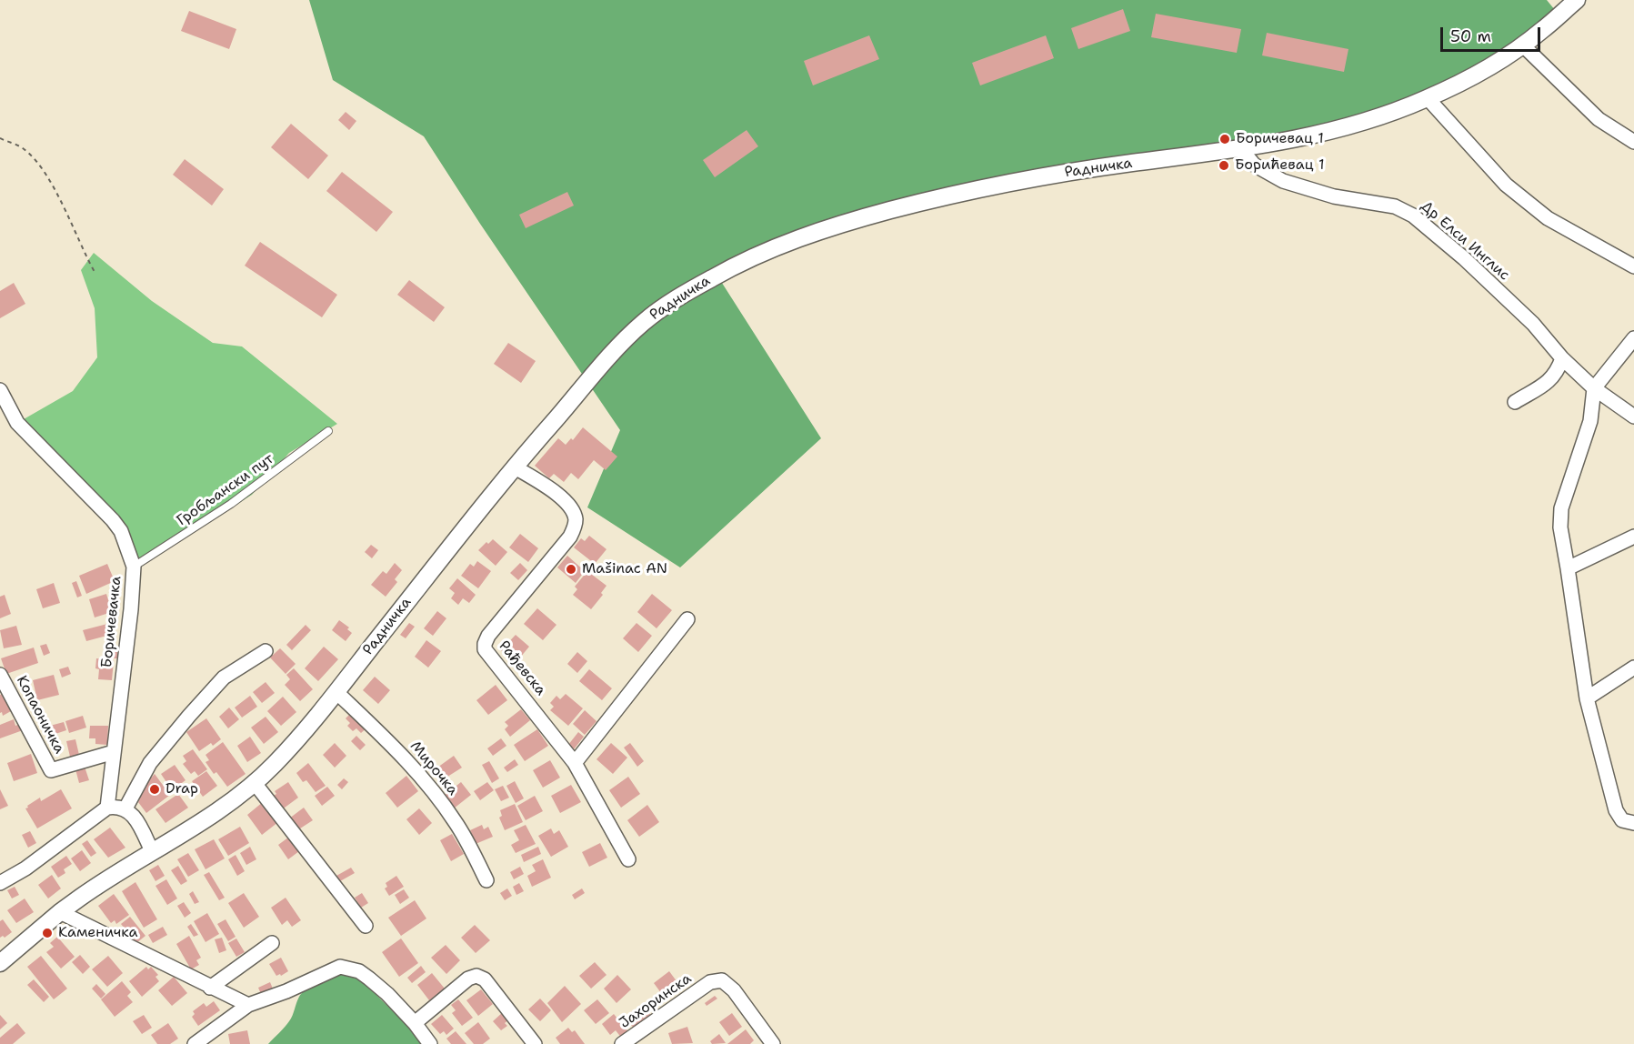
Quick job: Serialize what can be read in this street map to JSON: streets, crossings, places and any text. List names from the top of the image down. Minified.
{"streets":{"street":["Радничка","Др Елси Инглис","Боричевачка","Рађевска","Копаоничка","Мирочка","Јахоринска"],"lane":["Гробљански пут"]},"crossings":[["Радничка","Др Елси Инглис"],["Радничка","Рађевска"],["Радничка","Мирочка"],["Гробљански пут","Боричевачка"],["Боричевачка","Копаоничка"]],"places":["Боричевац 1","Борићевац 1","Mašinac AN","Drap","Каменичка"],"scale_bar":"50 m"}
